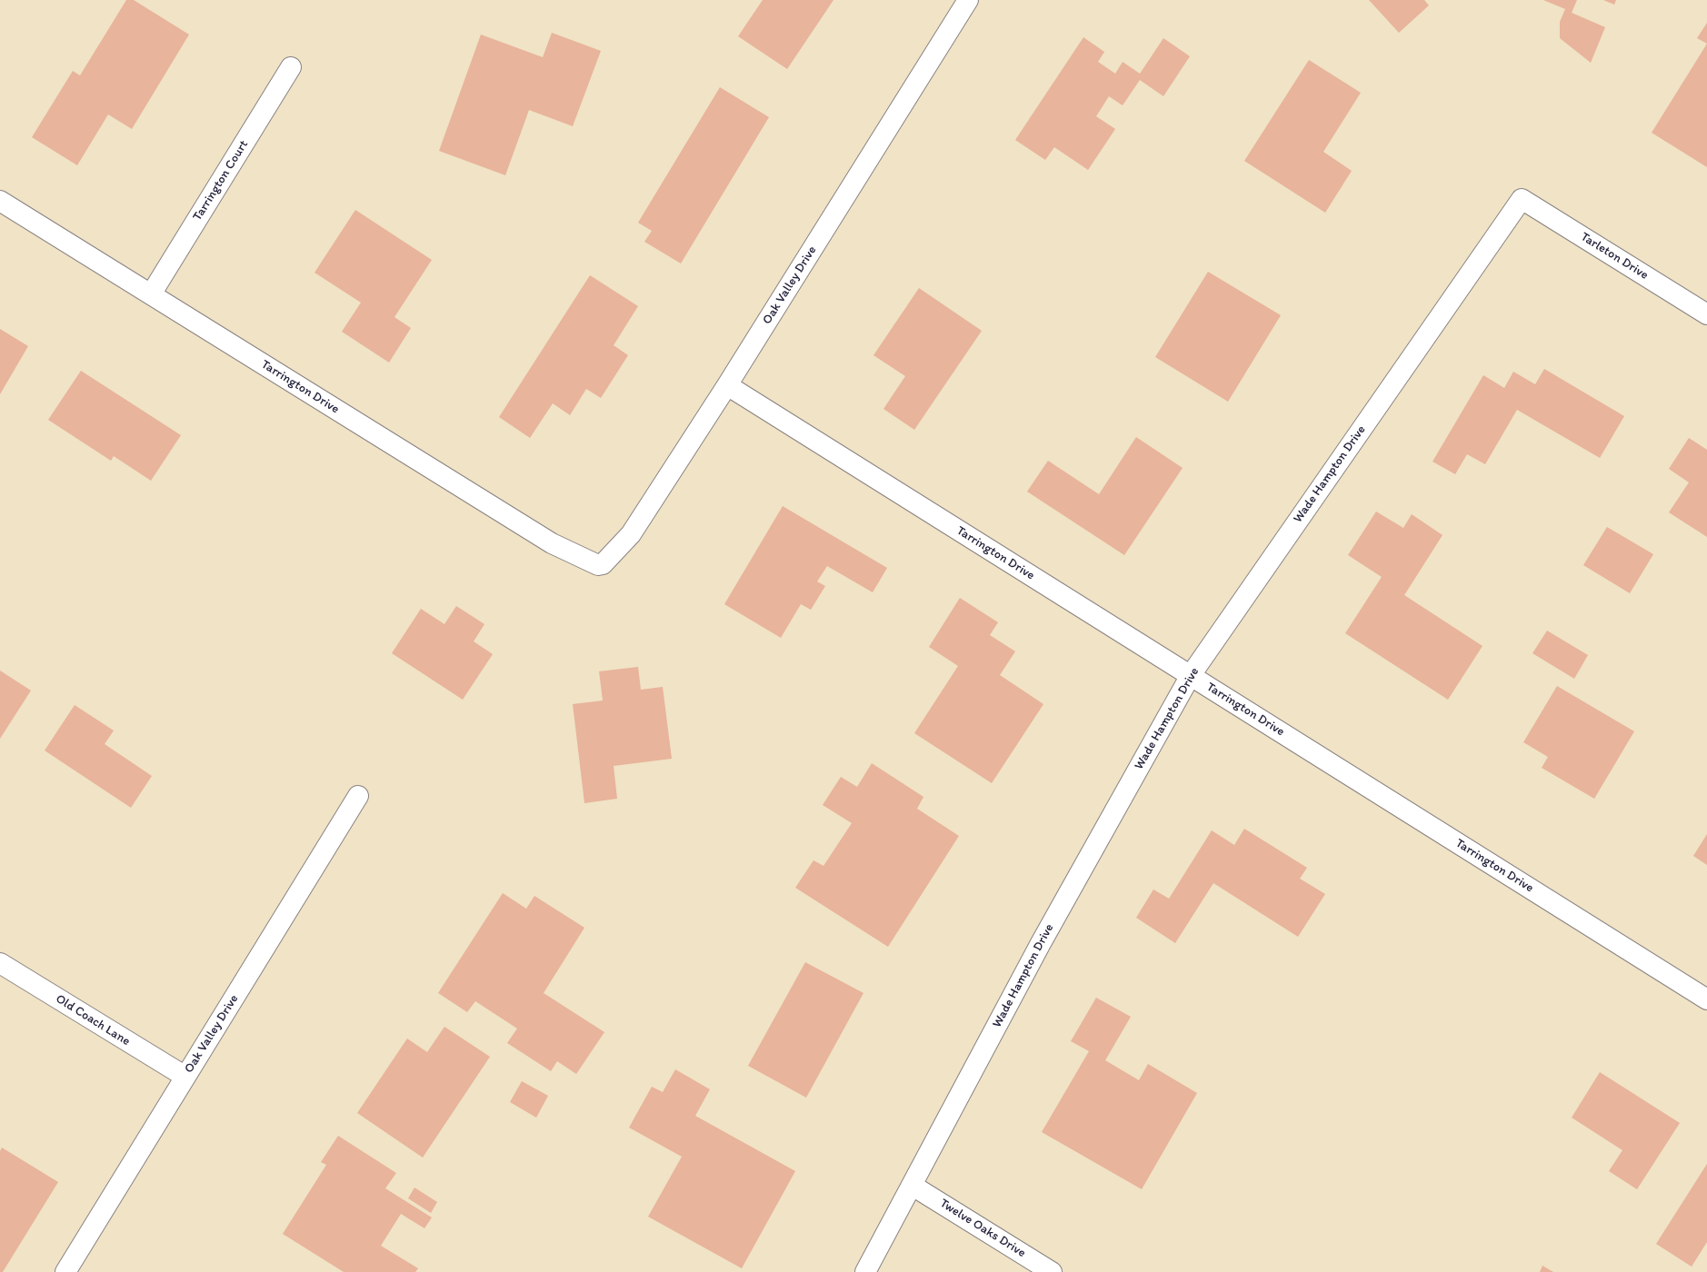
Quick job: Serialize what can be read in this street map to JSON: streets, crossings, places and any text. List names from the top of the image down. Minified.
{"streets":{"street":["Tarrington Court","Tarleton Drive","Oak Valley Drive","Tarrington Drive","Wade Hampton Drive","Old Coach Lane","Twelve Oaks Drive"]},"crossings":[["Tarrington Court","Tarrington Drive"],["Tarleton Drive","Wade Hampton Drive"],["Oak Valley Drive","Tarrington Drive"],["Oak Valley Drive","Old Coach Lane"],["Tarrington Drive","Wade Hampton Drive"],["Wade Hampton Drive","Twelve Oaks Drive"]]}
